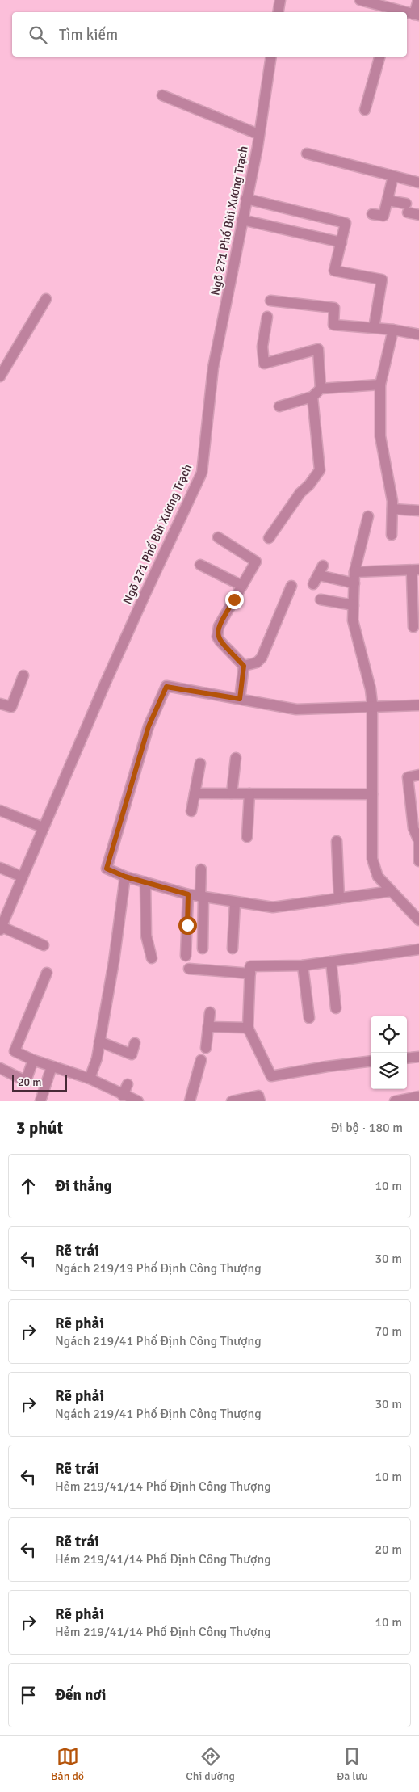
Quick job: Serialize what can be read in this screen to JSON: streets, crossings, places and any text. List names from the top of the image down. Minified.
{"streets":{"lane":["Ngõ 271 Phố Bùi Xương Trạch"]},"scale_bar":"20 m","page":{"search":"Tìm kiếm","scale":"20 m","heading":["3 phút","Đi bộ · 180 m"],"list":[["Đi thẳng","10 m"],["Rẽ trái","Ngách 219/19 Phố Định Công Thượng","30 m"],["Rẽ phải","Ngách 219/41 Phố Định Công Thượng","70 m"],["Rẽ phải","Ngách 219/41 Phố Định Công Thượng","30 m"],["Rẽ trái","Hẻm 219/41/14 Phố Định Công Thượng","10 m"],["Rẽ trái","Hẻm 219/41/14 Phố Định Công Thượng","20 m"],["Rẽ phải","Hẻm 219/41/14 Phố Định Công Thượng","10 m"],"Đến nơi"],"nav":["Bản đồ","Chỉ đường","Đã lưu"]}}
